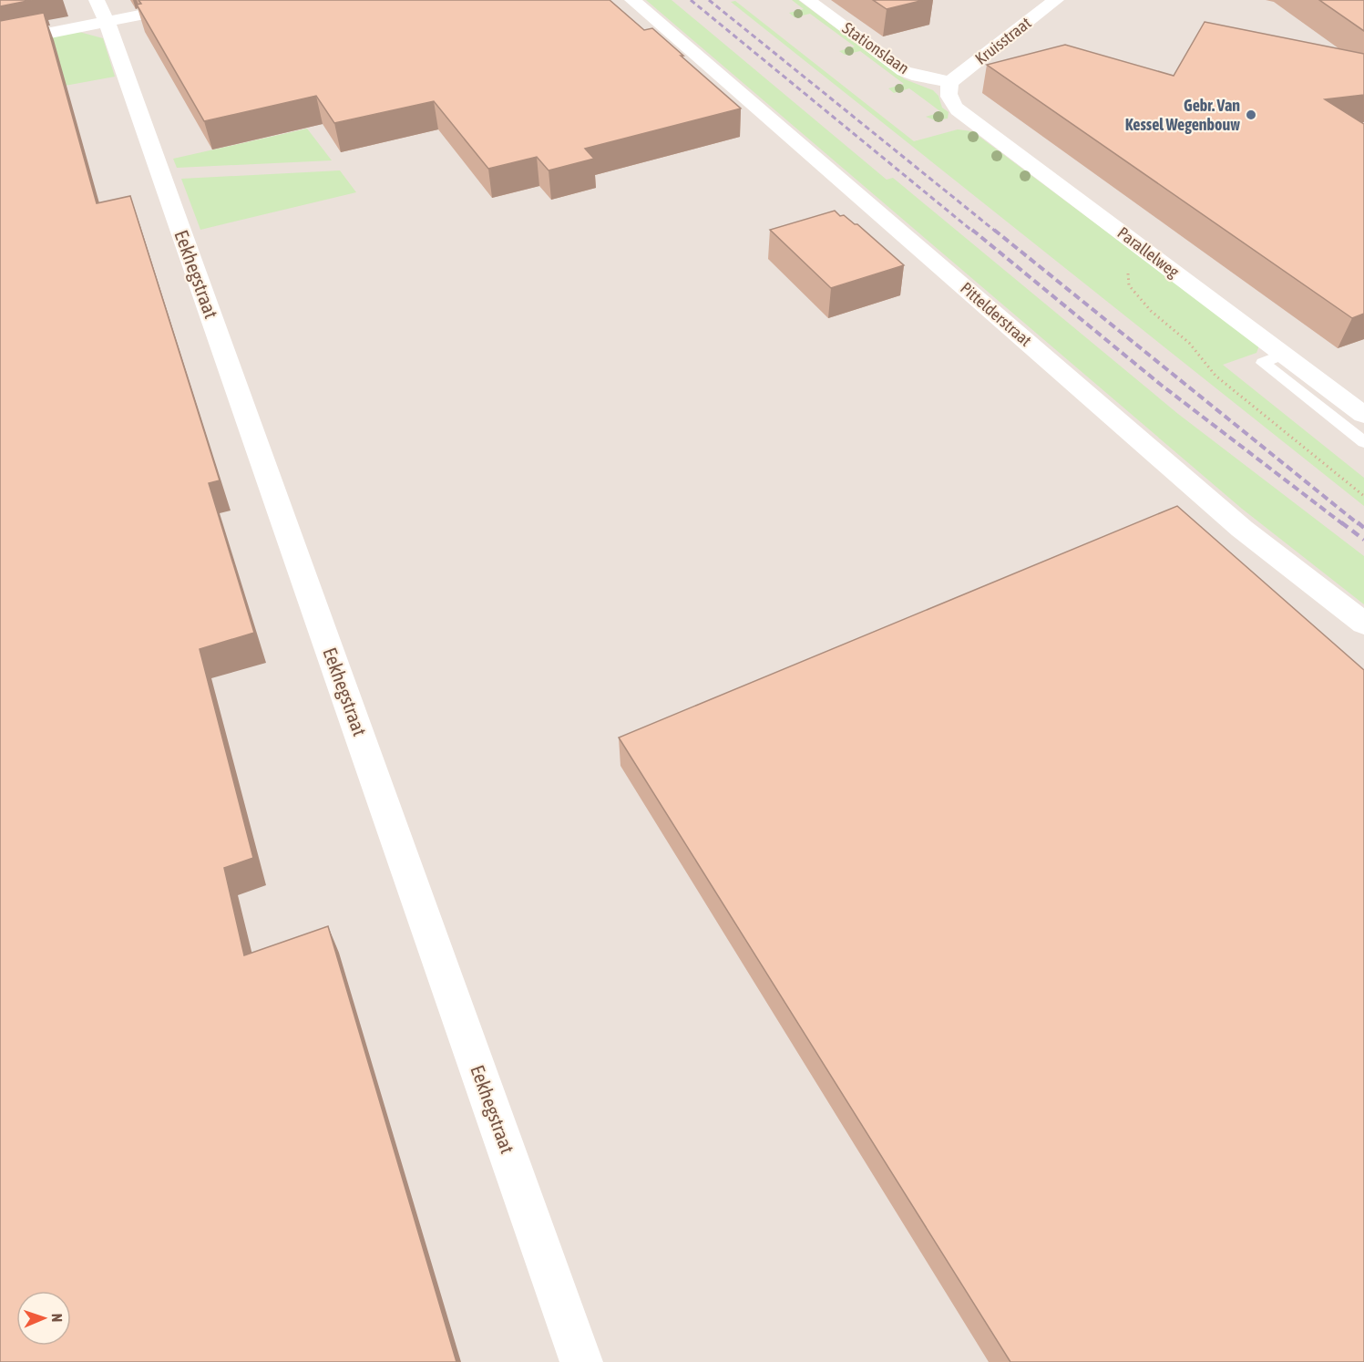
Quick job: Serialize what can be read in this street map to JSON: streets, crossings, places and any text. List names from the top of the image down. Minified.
{"streets":{"street":["Kruisstraat","Stationslaan","Parallelweg","Eekhegstraat","Pittelderstraat"]},"crossings":[["Kruisstraat","Stationslaan"],["Kruisstraat","Parallelweg"],["Stationslaan","Parallelweg"]],"places":["Gebr. Van Kessel Wegenbouw"],"north":"right"}
